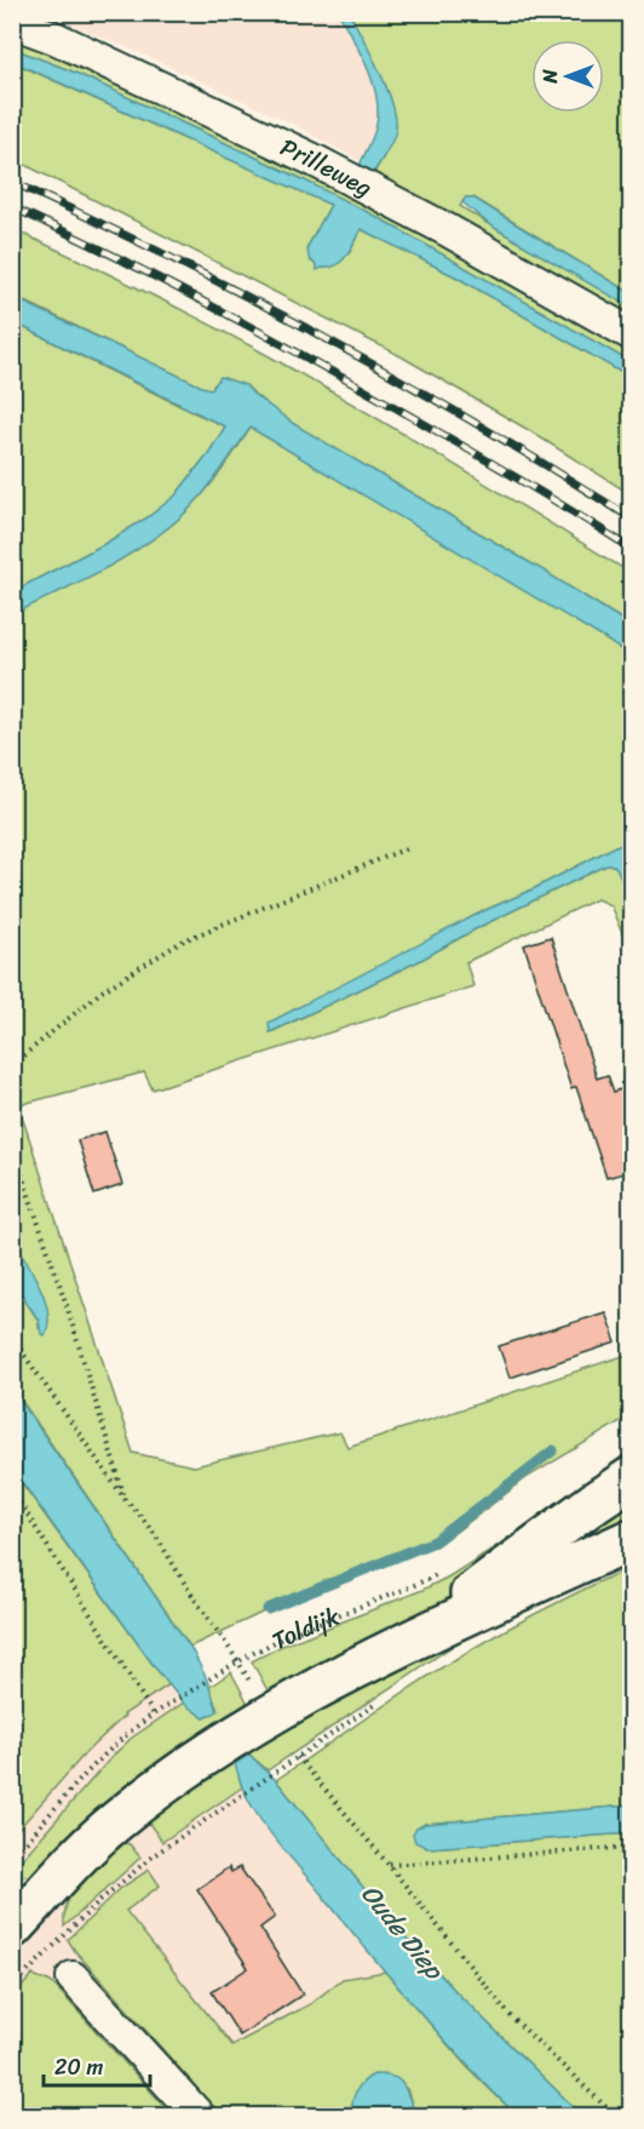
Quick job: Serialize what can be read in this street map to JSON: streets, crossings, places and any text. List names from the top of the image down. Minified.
{"streets":{"street":["Prilleweg"],"path":["Toldijk"]},"water":["Oude Diep"],"scale_bar":"20 m","north":"left"}
